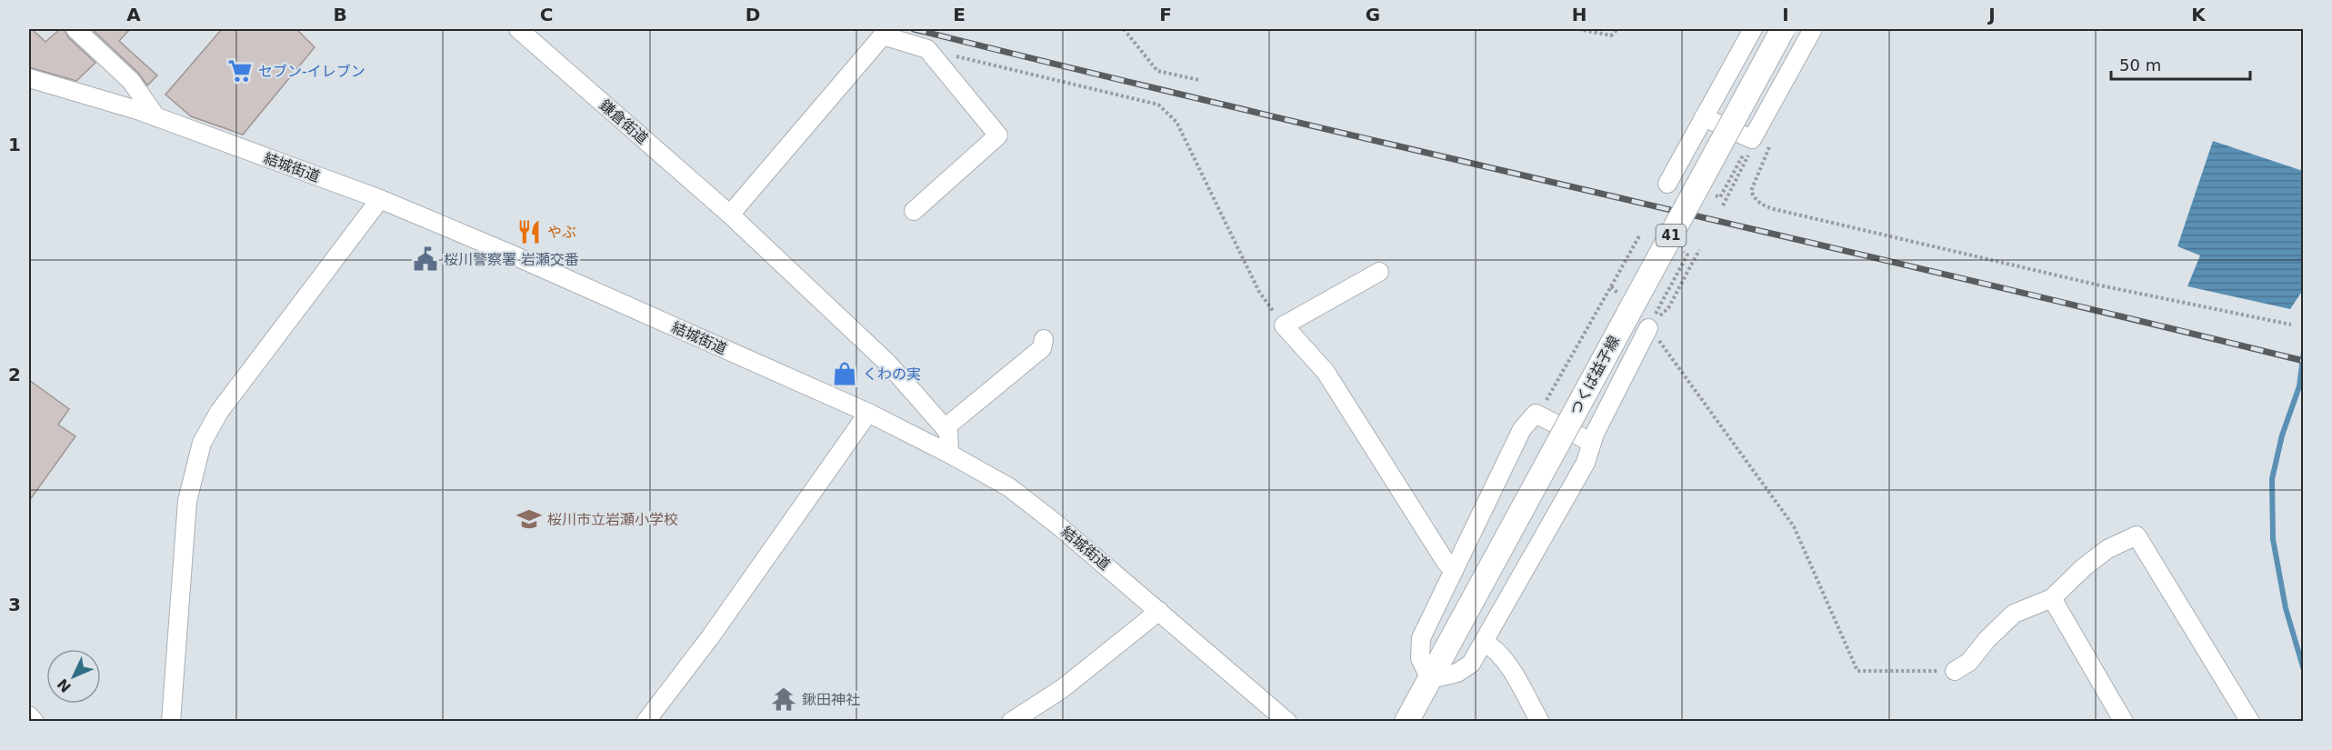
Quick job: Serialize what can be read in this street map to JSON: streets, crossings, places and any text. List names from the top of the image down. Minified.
{"streets":{"main road":["41","つくば益子線"],"street":["鎌倉街道","結城街道"]},"places":{"supermarket":["セブン-イレブン"],"restaurant":["やぶ"],"public building":["桜川警察署 岩瀬交番"],"shop":["くわの実"],"school or university":["桜川市立岩瀬小学校"],"temple":["鍬田神社"]},"scale_bar":"50 m","north":"bottom left","grid":{"columns":["A","B","C","D","E","F","G","H","I","J","K"],"rows":["1","2","3"]}}
